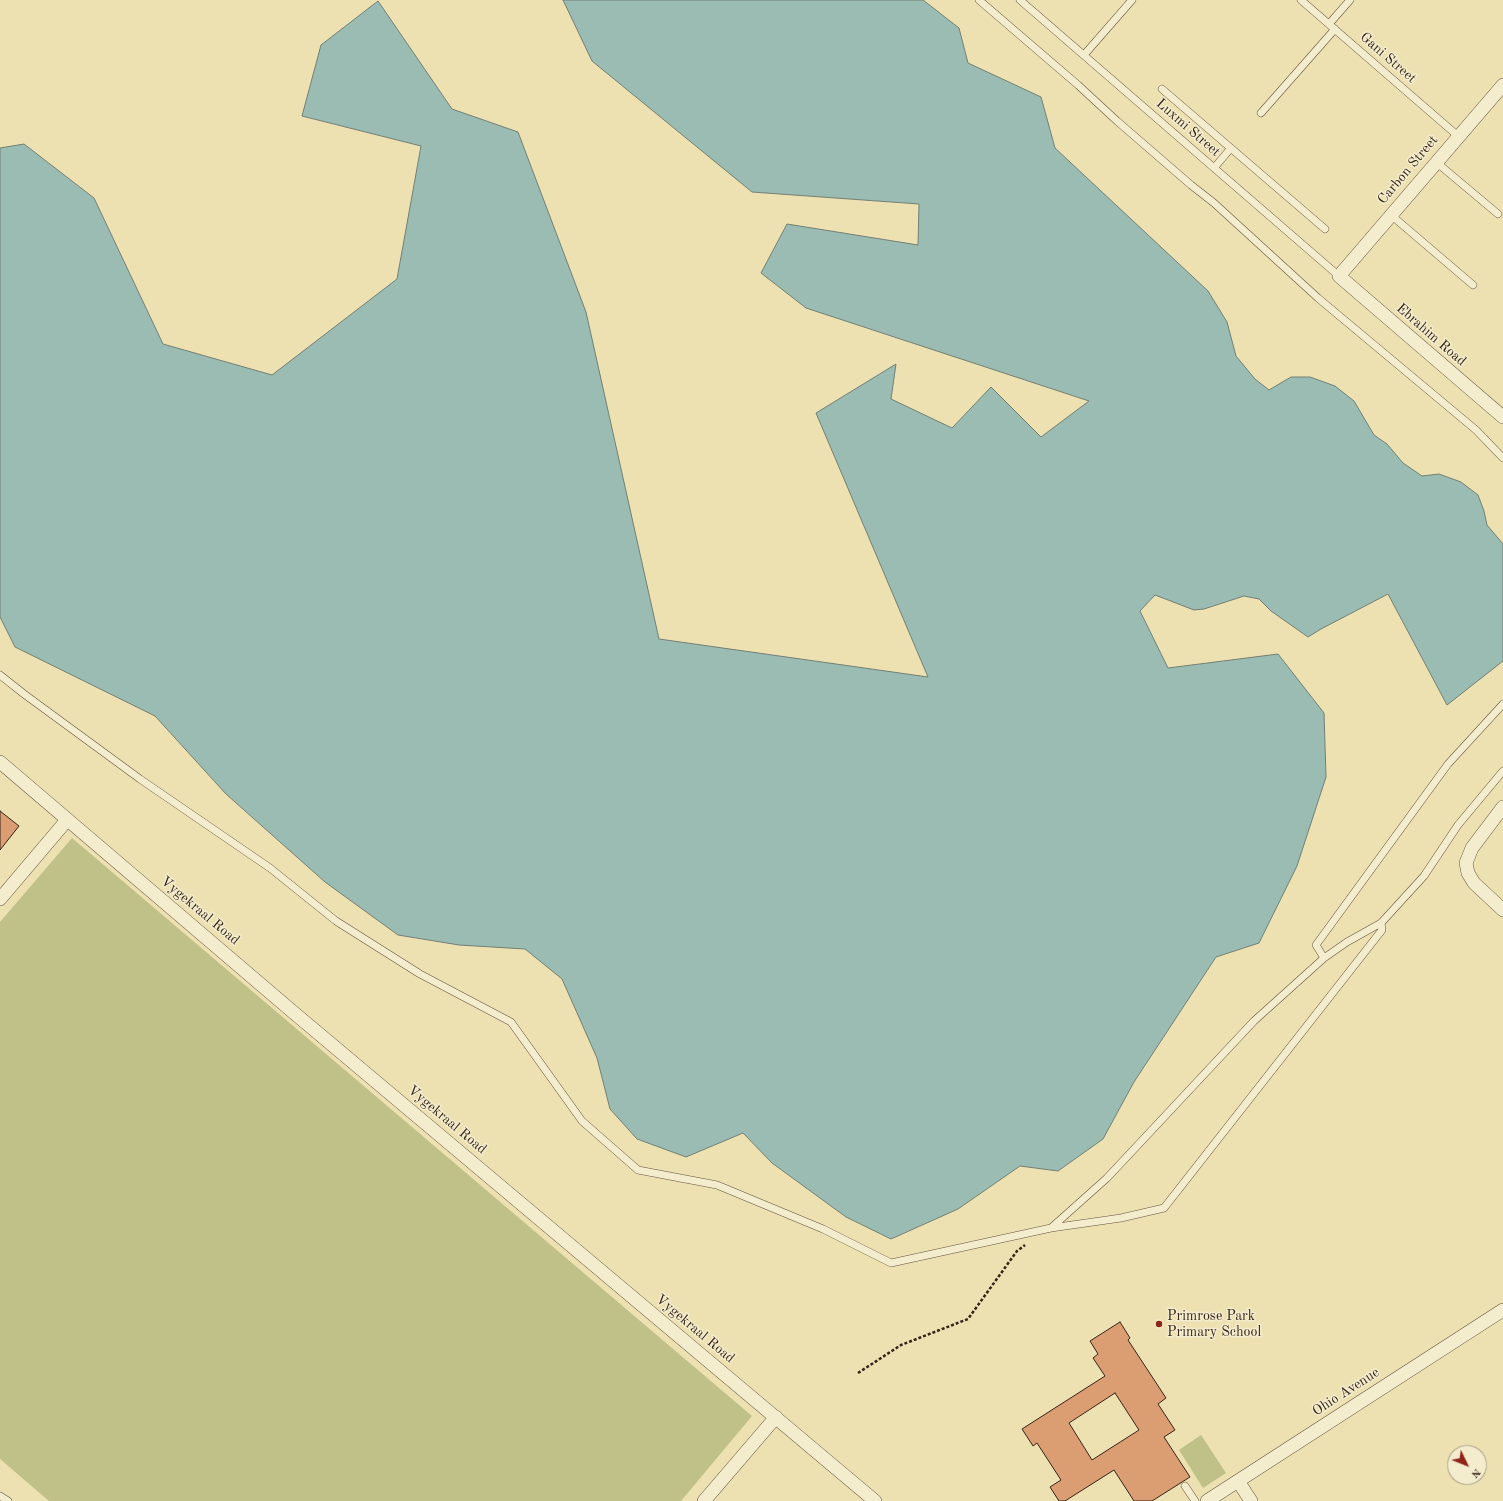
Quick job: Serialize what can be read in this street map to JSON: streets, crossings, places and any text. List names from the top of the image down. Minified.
{"streets":{"street":["Carbon Street","Ebrahim Road","Vygekraal Road","Ohio Avenue"],"lane":["Gani Street","Luxmi Street"]},"crossings":[["Gani Street","Carbon Street"],["Luxmi Street","Carbon Street"],["Luxmi Street","Ebrahim Road"],["Carbon Street","Ebrahim Road"]],"places":["Primrose Park Primary School"],"north":"bottom right"}
